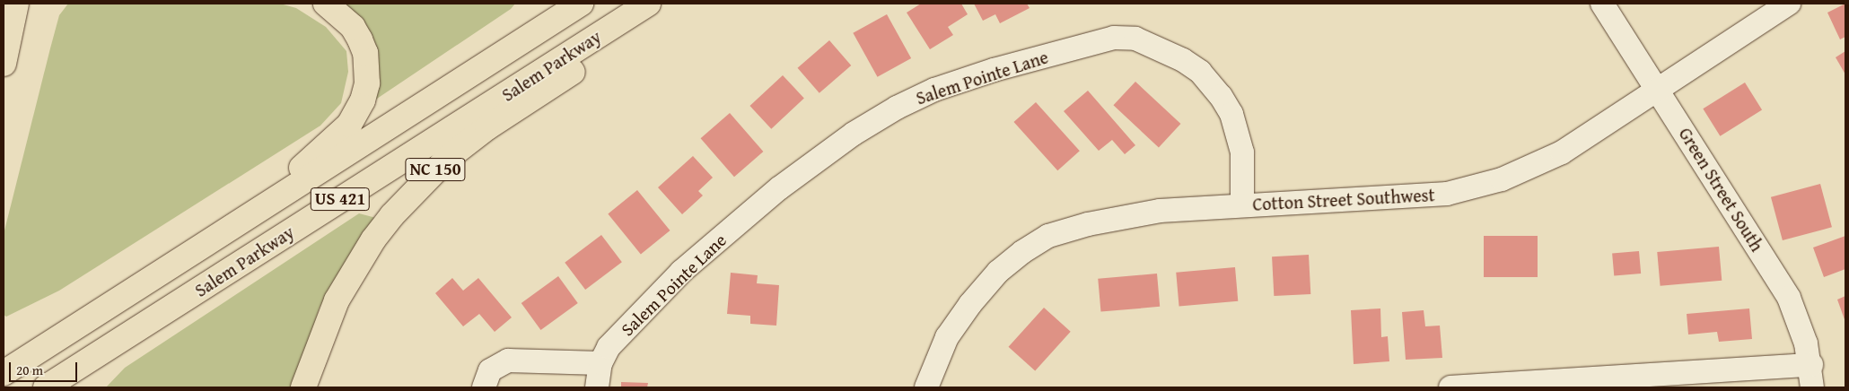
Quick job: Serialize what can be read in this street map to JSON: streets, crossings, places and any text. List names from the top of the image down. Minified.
{"streets":{"main road":["Salem Parkway","NC 150","US 421"],"street":["Salem Pointe Lane","Green Street South","Cotton Street Southwest"]},"crossings":[["Salem Parkway","NC 150"],["Salem Pointe Lane","Cotton Street Southwest"],["Green Street South","Cotton Street Southwest"]],"scale_bar":"20 m"}
